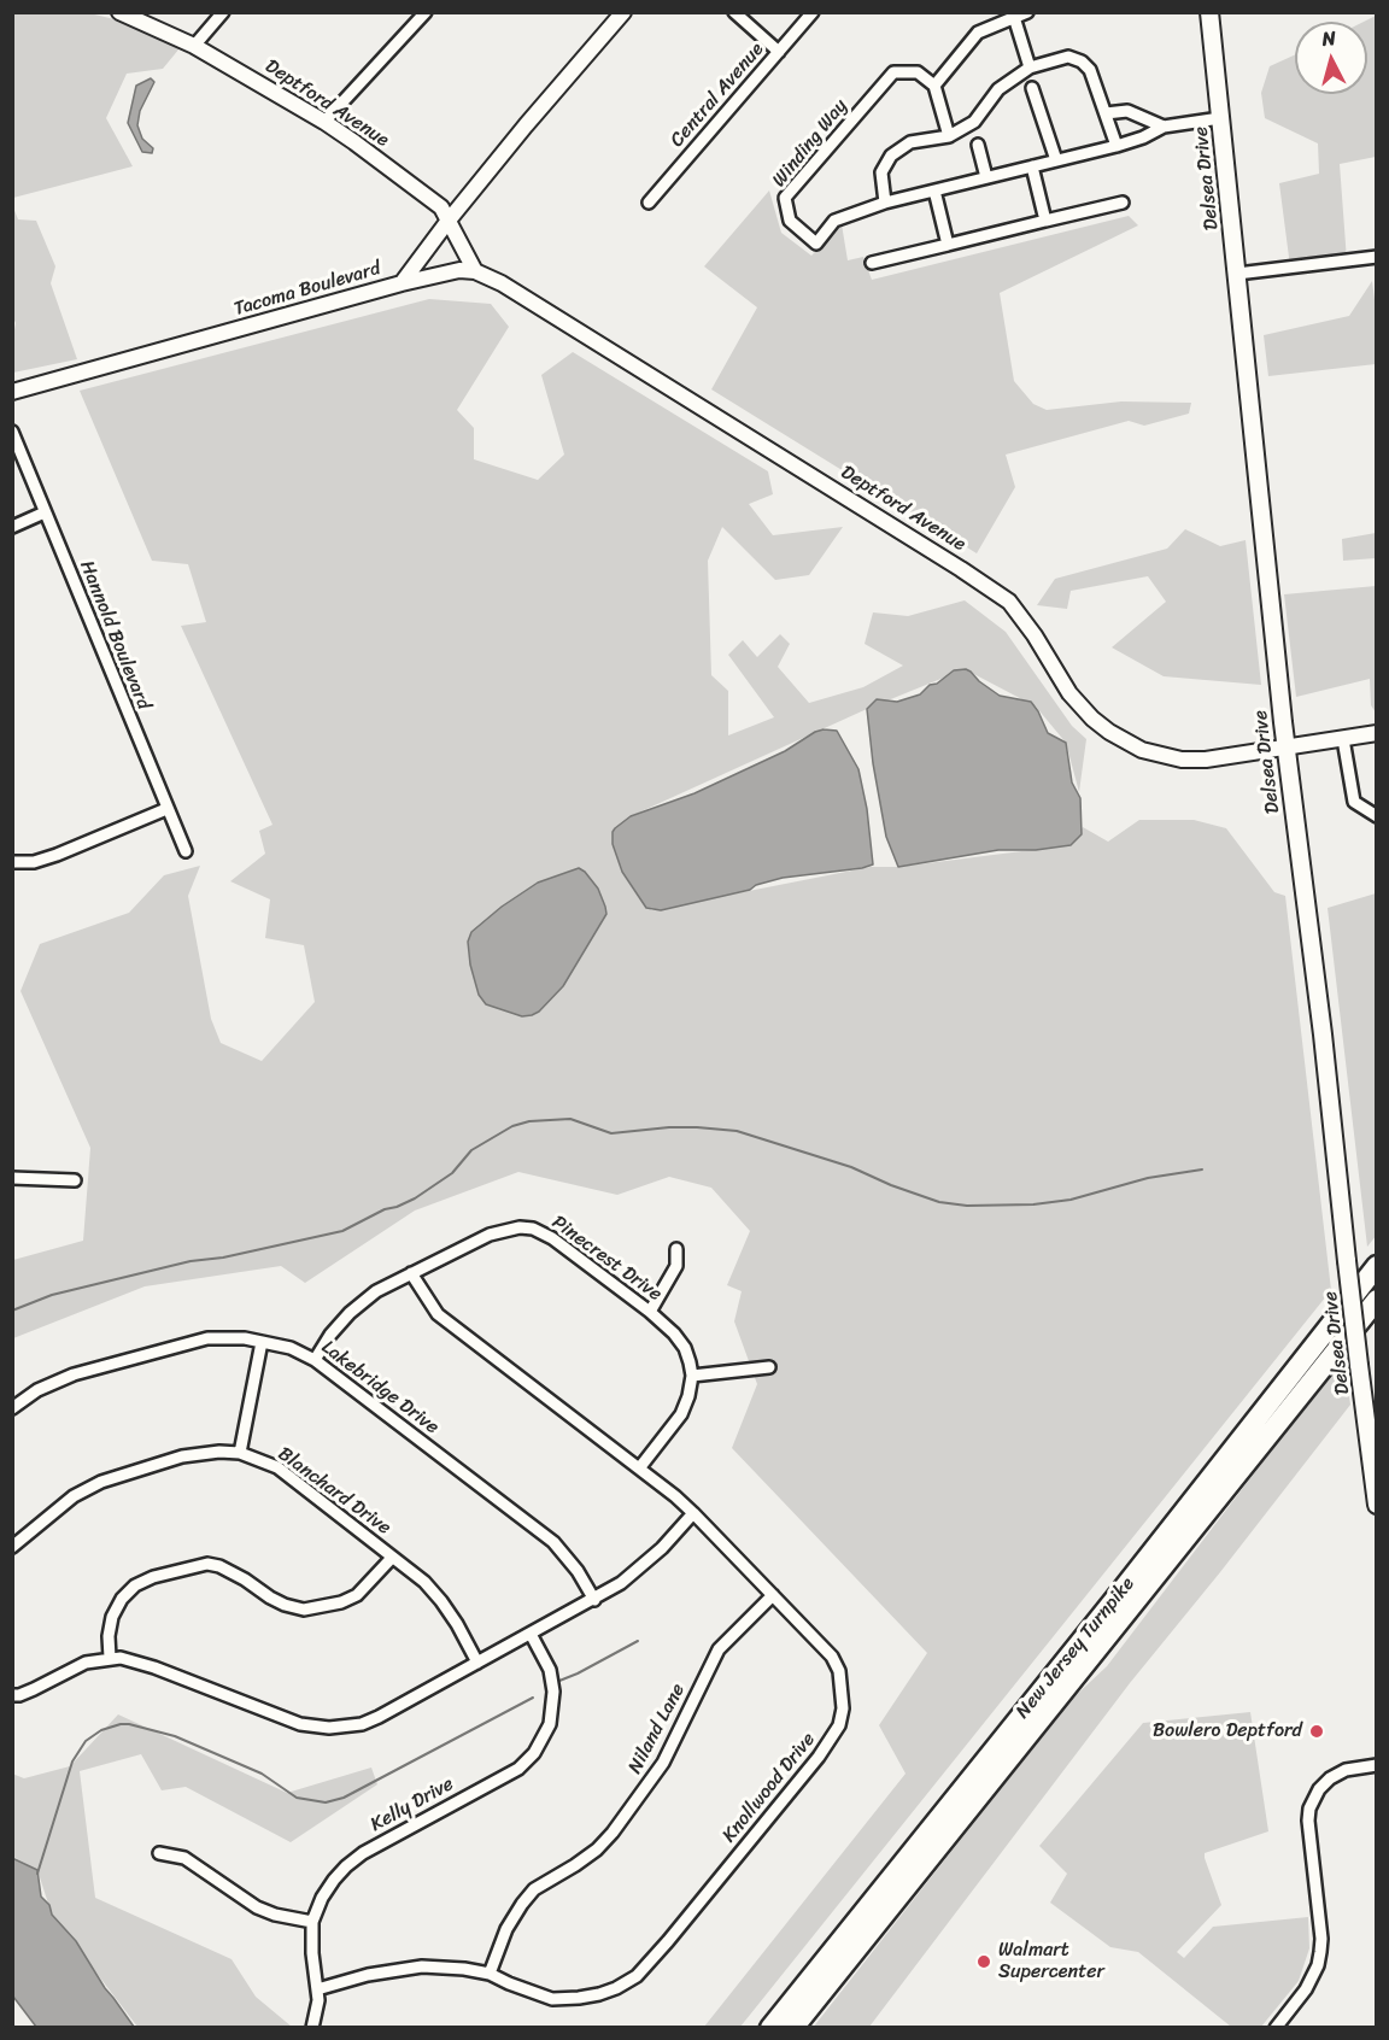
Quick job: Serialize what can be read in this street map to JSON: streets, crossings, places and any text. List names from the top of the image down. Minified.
{"streets":{"highway":["New Jersey Turnpike"],"main road":["Delsea Drive"],"street":["Central Avenue","Deptford Avenue","Winding Way","Tacoma Boulevard","Hannold Boulevard","Pinecrest Drive","Lakebridge Drive","Blanchard Drive","Niland Lane","Knollwood Drive","Kelly Drive"]},"crossings":[["Deptford Avenue","Delsea Drive"],["Deptford Avenue","Tacoma Boulevard"],["Winding Way","Delsea Drive"],["Pinecrest Drive","Lakebridge Drive"],["Pinecrest Drive","Knollwood Drive"],["Niland Lane","Knollwood Drive"],["Knollwood Drive","Kelly Drive"]],"places":["Bowlero Deptford","Walmart Supercenter"],"north":"top"}
